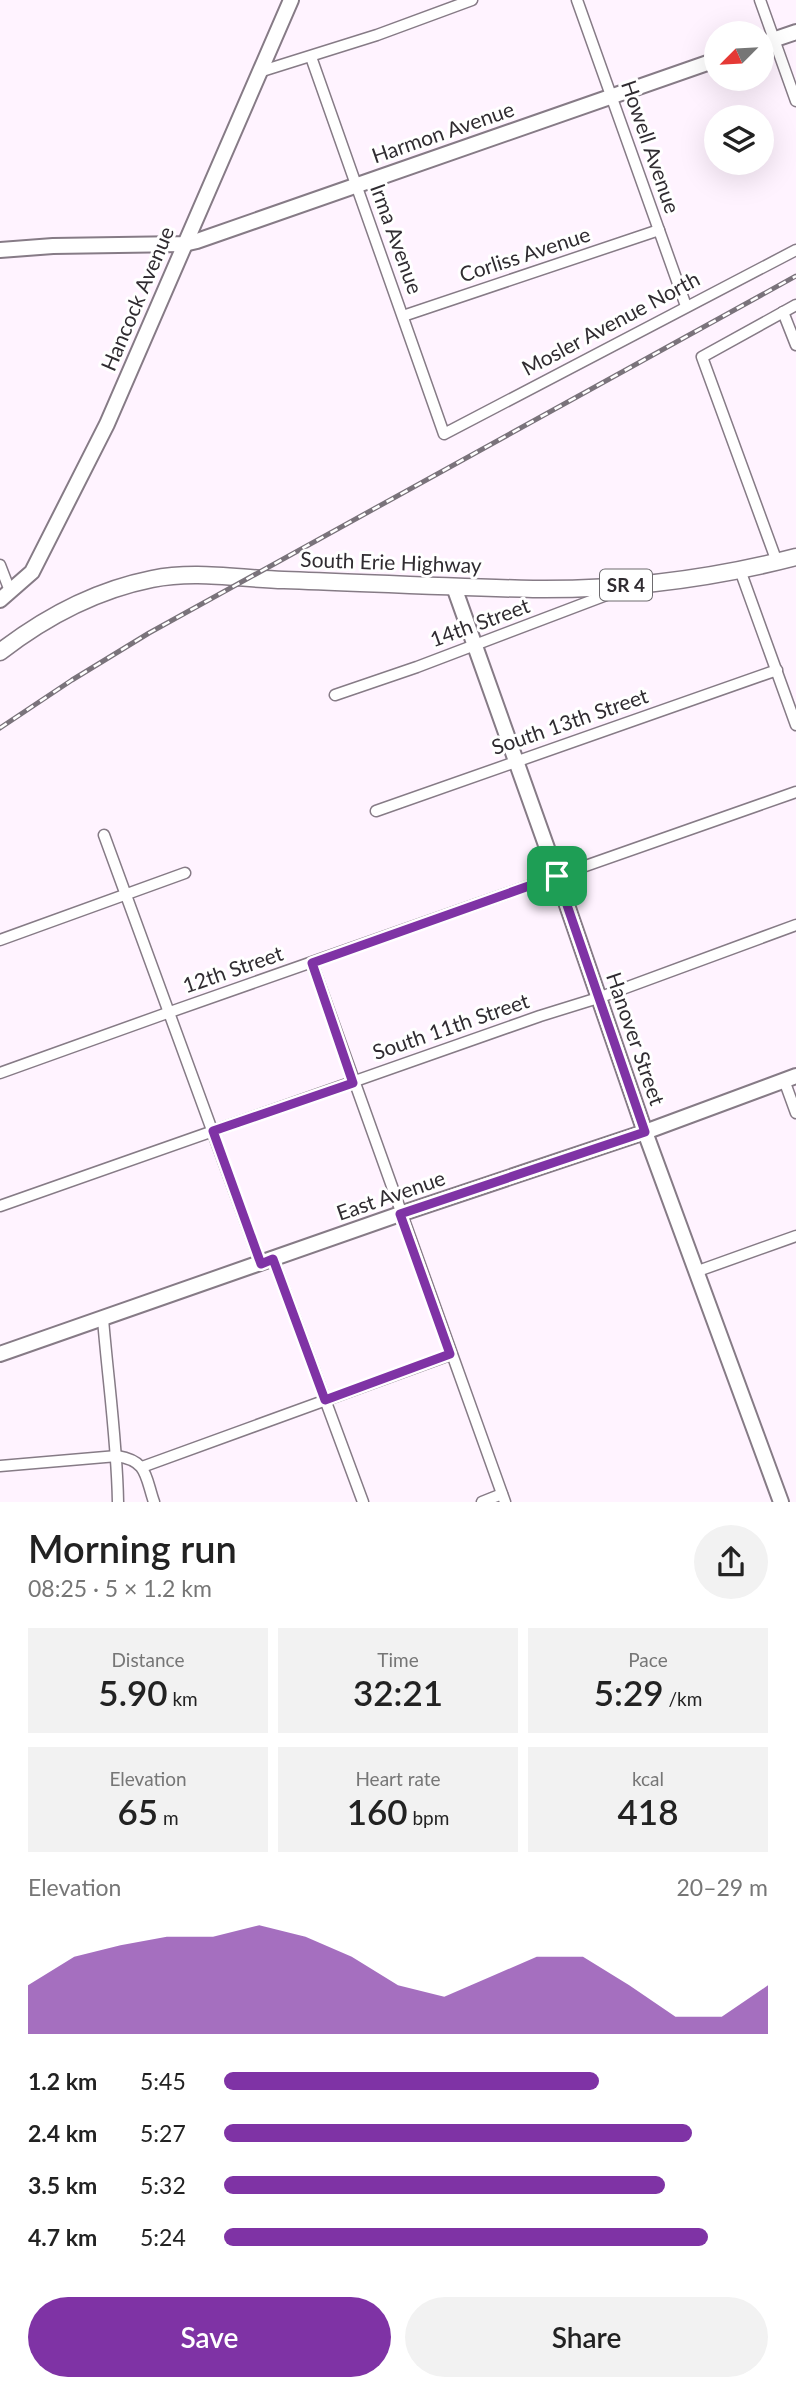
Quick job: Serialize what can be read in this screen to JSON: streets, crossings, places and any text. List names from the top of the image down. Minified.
{"streets":{"main road":["South Erie Highway","SR 4"],"street":["Harmon Avenue","Howell Avenue","Irma Avenue","Corliss Avenue","Hancock Avenue","Mosler Avenue North","14th Street","South 13th Street","12th Street","South 11th Street","Hanover Street","East Avenue"]},"crossings":[["Harmon Avenue","Howell Avenue"],["Harmon Avenue","Irma Avenue"],["Harmon Avenue","Hancock Avenue"],["Howell Avenue","Corliss Avenue"],["Howell Avenue","Mosler Avenue North"],["Irma Avenue","Corliss Avenue"],["Irma Avenue","Mosler Avenue North"],["South Erie Highway","14th Street"],["South Erie Highway","Hanover Street"],["14th Street","Hanover Street"],["South 13th Street","Hanover Street"],["12th Street","Hanover Street"],["South 11th Street","Hanover Street"],["Hanover Street","East Avenue"]],"north":"bottom left","page":{"heading":["Morning run","08:25 · 5 × 1.2 km"],"stats":[["Distance","5.90 km"],["Time","32:21"],["Pace","5:29 /km"],["Elevation","65 m"],["Heart rate","160 bpm"],["kcal","418"]],"chart":["Elevation","20–29 m"],"list":[{"name":"1.2 km","note":"5:45"},{"name":"2.4 km","note":"5:27"},{"name":"3.5 km","note":"5:32"},{"name":"4.7 km","note":"5:24"}],"buttons":["Save","Share"]}}
